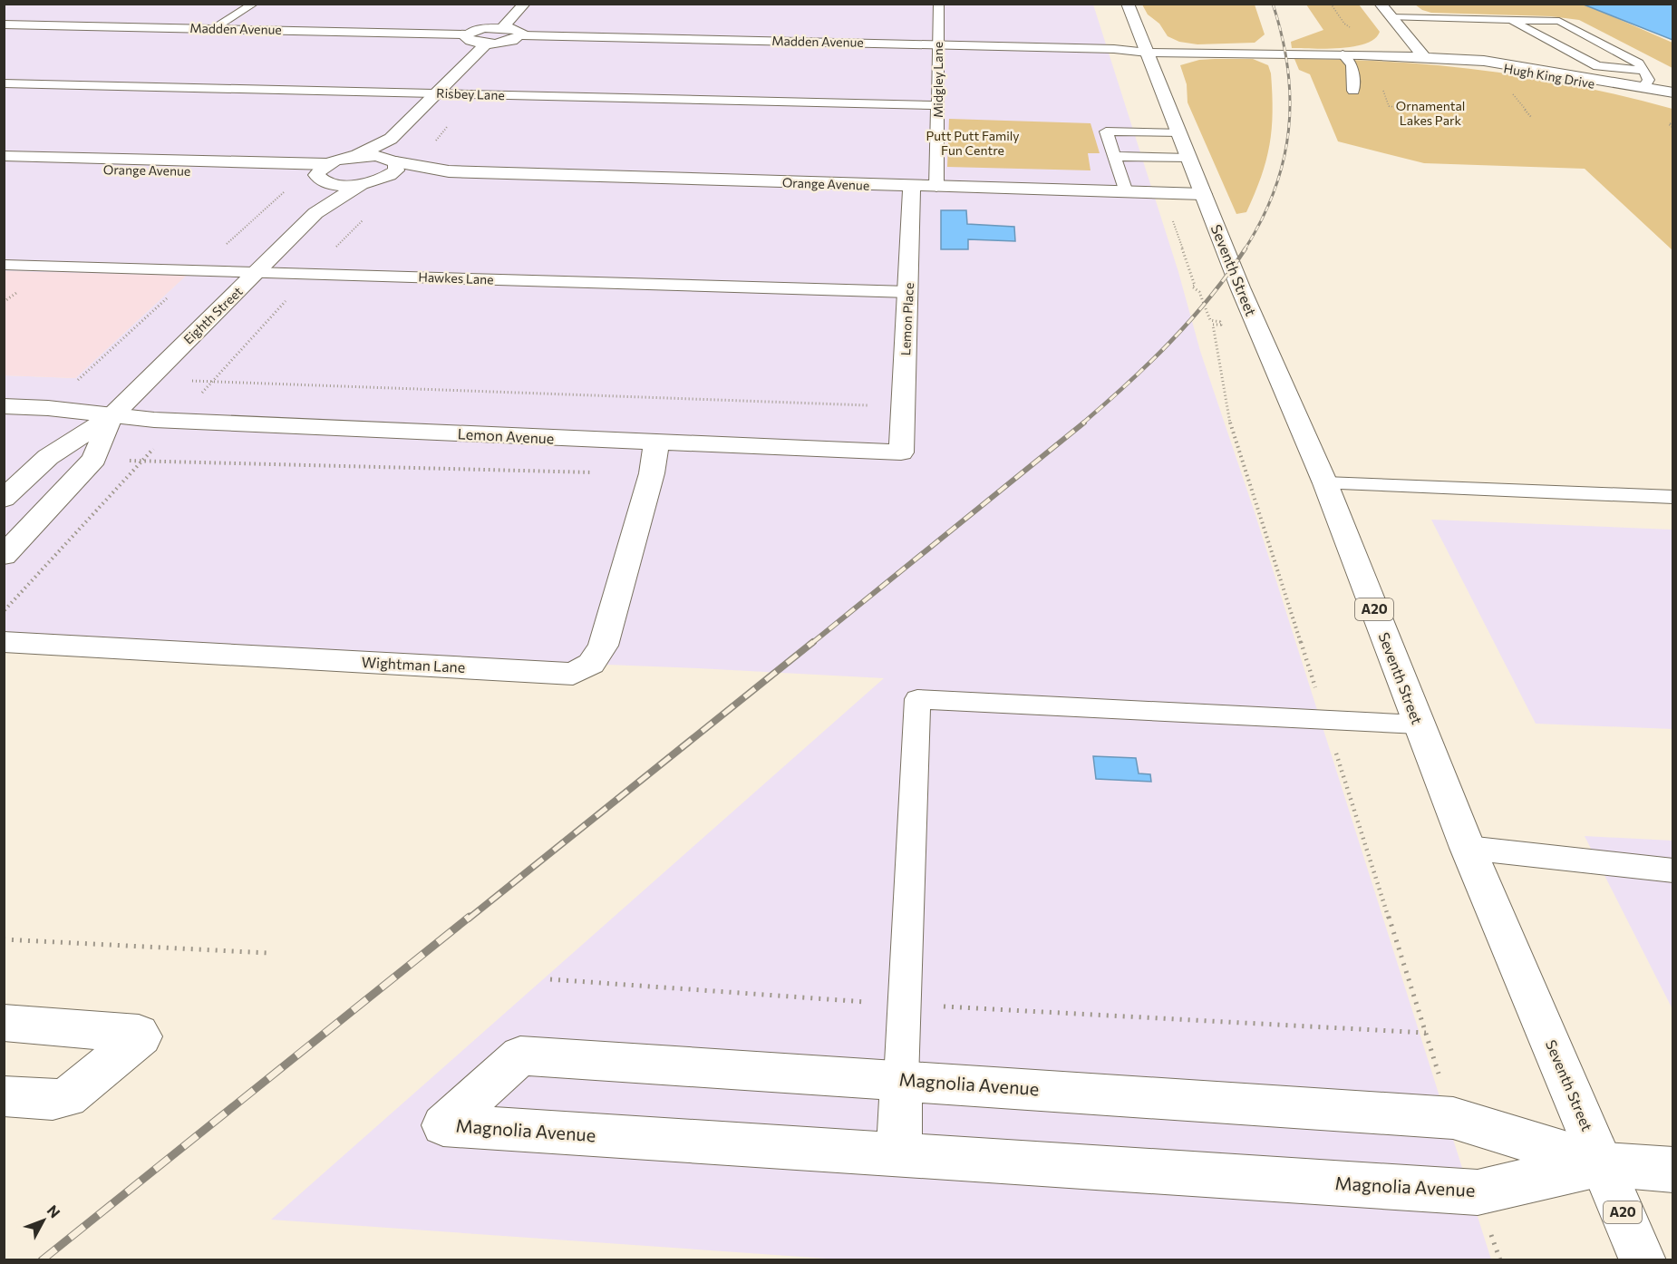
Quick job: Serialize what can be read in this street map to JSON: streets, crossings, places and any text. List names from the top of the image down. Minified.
{"streets":{"main road":["Madden Avenue","Hugh King Drive","Orange Avenue","Seventh Street","Eighth Street","Lemon Place","Lemon Avenue","A20","Wightman Lane","Magnolia Avenue"],"lane":["Midgley Lane","Risbey Lane","Hawkes Lane"]},"crossings":[["Madden Avenue","Hugh King Drive"],["Madden Avenue","Midgley Lane"],["Madden Avenue","Seventh Street"],["Hugh King Drive","Seventh Street"],["Midgley Lane","Risbey Lane"],["Midgley Lane","Orange Avenue"],["Orange Avenue","Seventh Street"],["Orange Avenue","Eighth Street"],["Orange Avenue","Lemon Place"],["Seventh Street","Magnolia Avenue"],["Hawkes Lane","Eighth Street"],["Hawkes Lane","Lemon Place"],["Eighth Street","Lemon Avenue"],["Lemon Place","Lemon Avenue"],["Lemon Avenue","Wightman Lane"]],"parks":["Ornamental Lakes Park","Putt Putt Family Fun Centre"],"north":"top right"}
